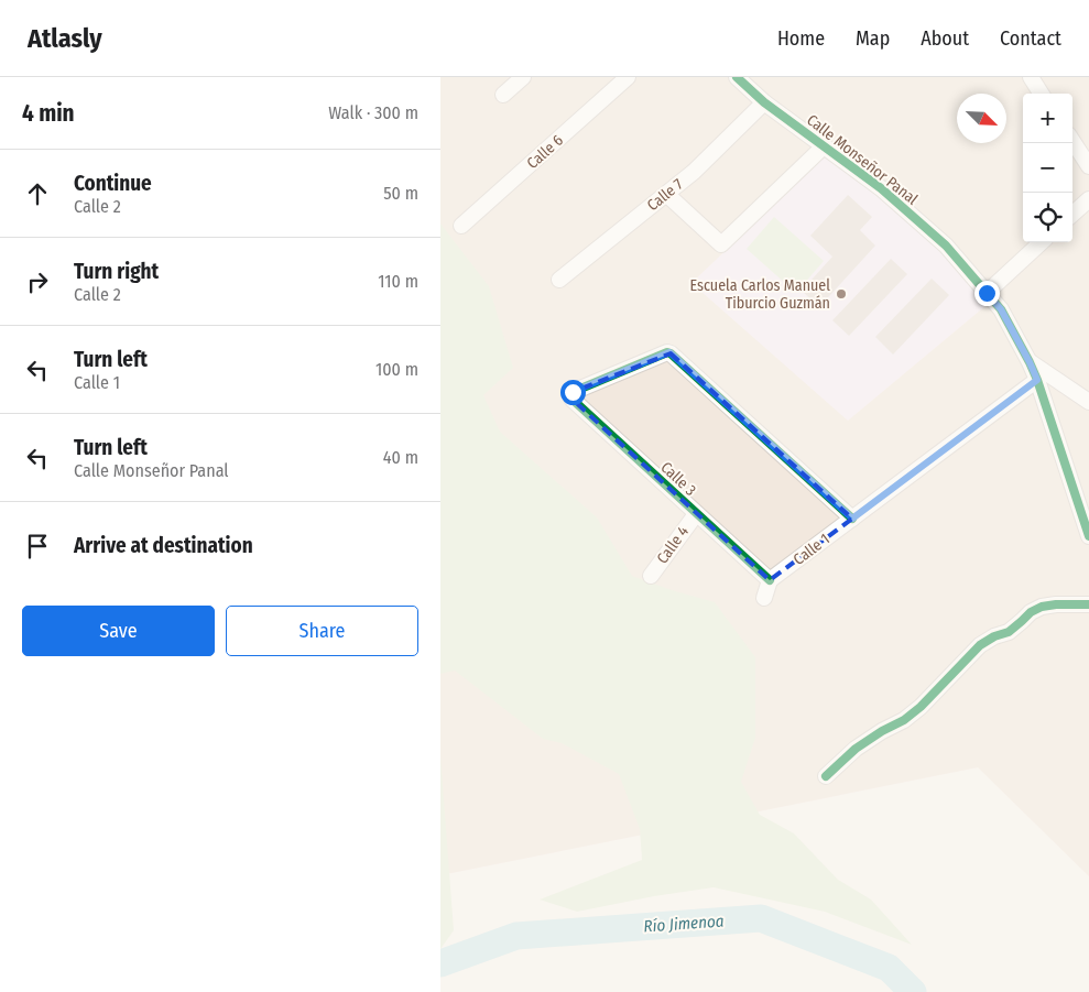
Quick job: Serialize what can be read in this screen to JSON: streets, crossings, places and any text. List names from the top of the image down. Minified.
{"streets":{"street":["Calle 6","Calle Monseñor Panal","Calle 7","Calle 3","Calle 4","Calle 1"]},"crossings":[["Calle Monseñor Panal","Calle 7"],["Calle Monseñor Panal","Calle 1"],["Calle 3","Calle 4"],["Calle 3","Calle 1"]],"water":["Río Jimenoa"],"places":["Escuela Carlos Manuel Tiburcio Guzmán"],"north":"bottom right","page":{"header":"Atlasly","nav":["Home","Map","About","Contact"],"heading":["4 min","Walk · 300 m"],"map_buttons":["+","−"],"list":[["Continue","Calle 2","50 m"],["Turn right","Calle 2","110 m"],["Turn left","Calle 1","100 m"],["Turn left","Calle Monseñor Panal","40 m"],"Arrive at destination"],"buttons":["Save","Share"]}}
